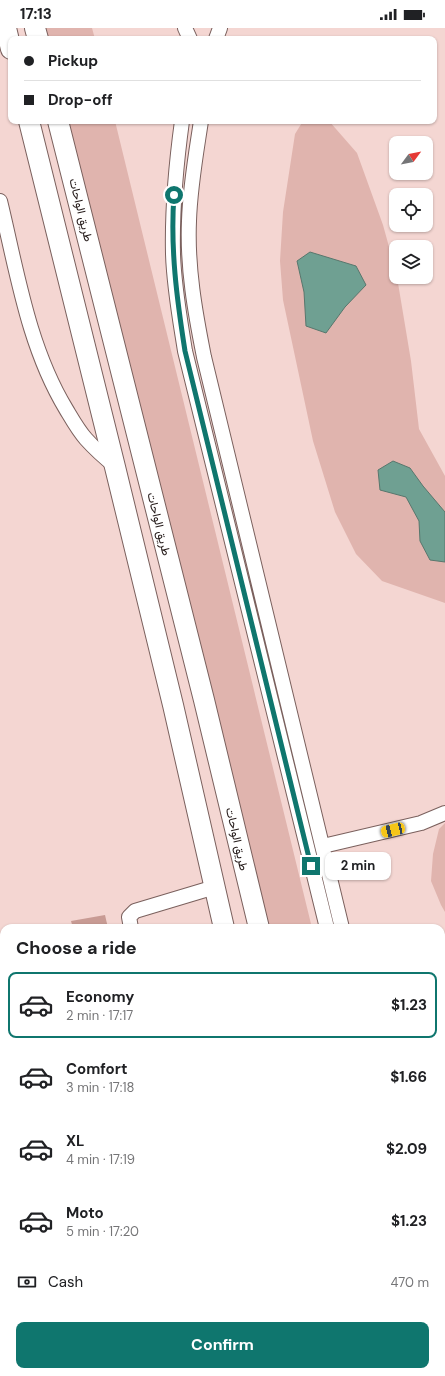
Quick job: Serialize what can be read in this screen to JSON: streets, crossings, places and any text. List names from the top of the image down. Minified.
{"streets":{"highway":["طريق الواحات"]},"north":"top right","page":{"status":"17:13","banner":["Pickup","Drop-off"],"bubble":"2 min","heading":"Choose a ride","list":[{"name":"Economy","note":"2 min · 17:17","value":"$1.23"},{"name":"Comfort","note":"3 min · 17:18","value":"$1.66"},{"name":"XL","note":"4 min · 17:19","value":"$2.09"},{"name":"Moto","note":"5 min · 17:20","value":"$1.23"}],"pay":["Cash","470 m"],"buttons":"Confirm"}}
